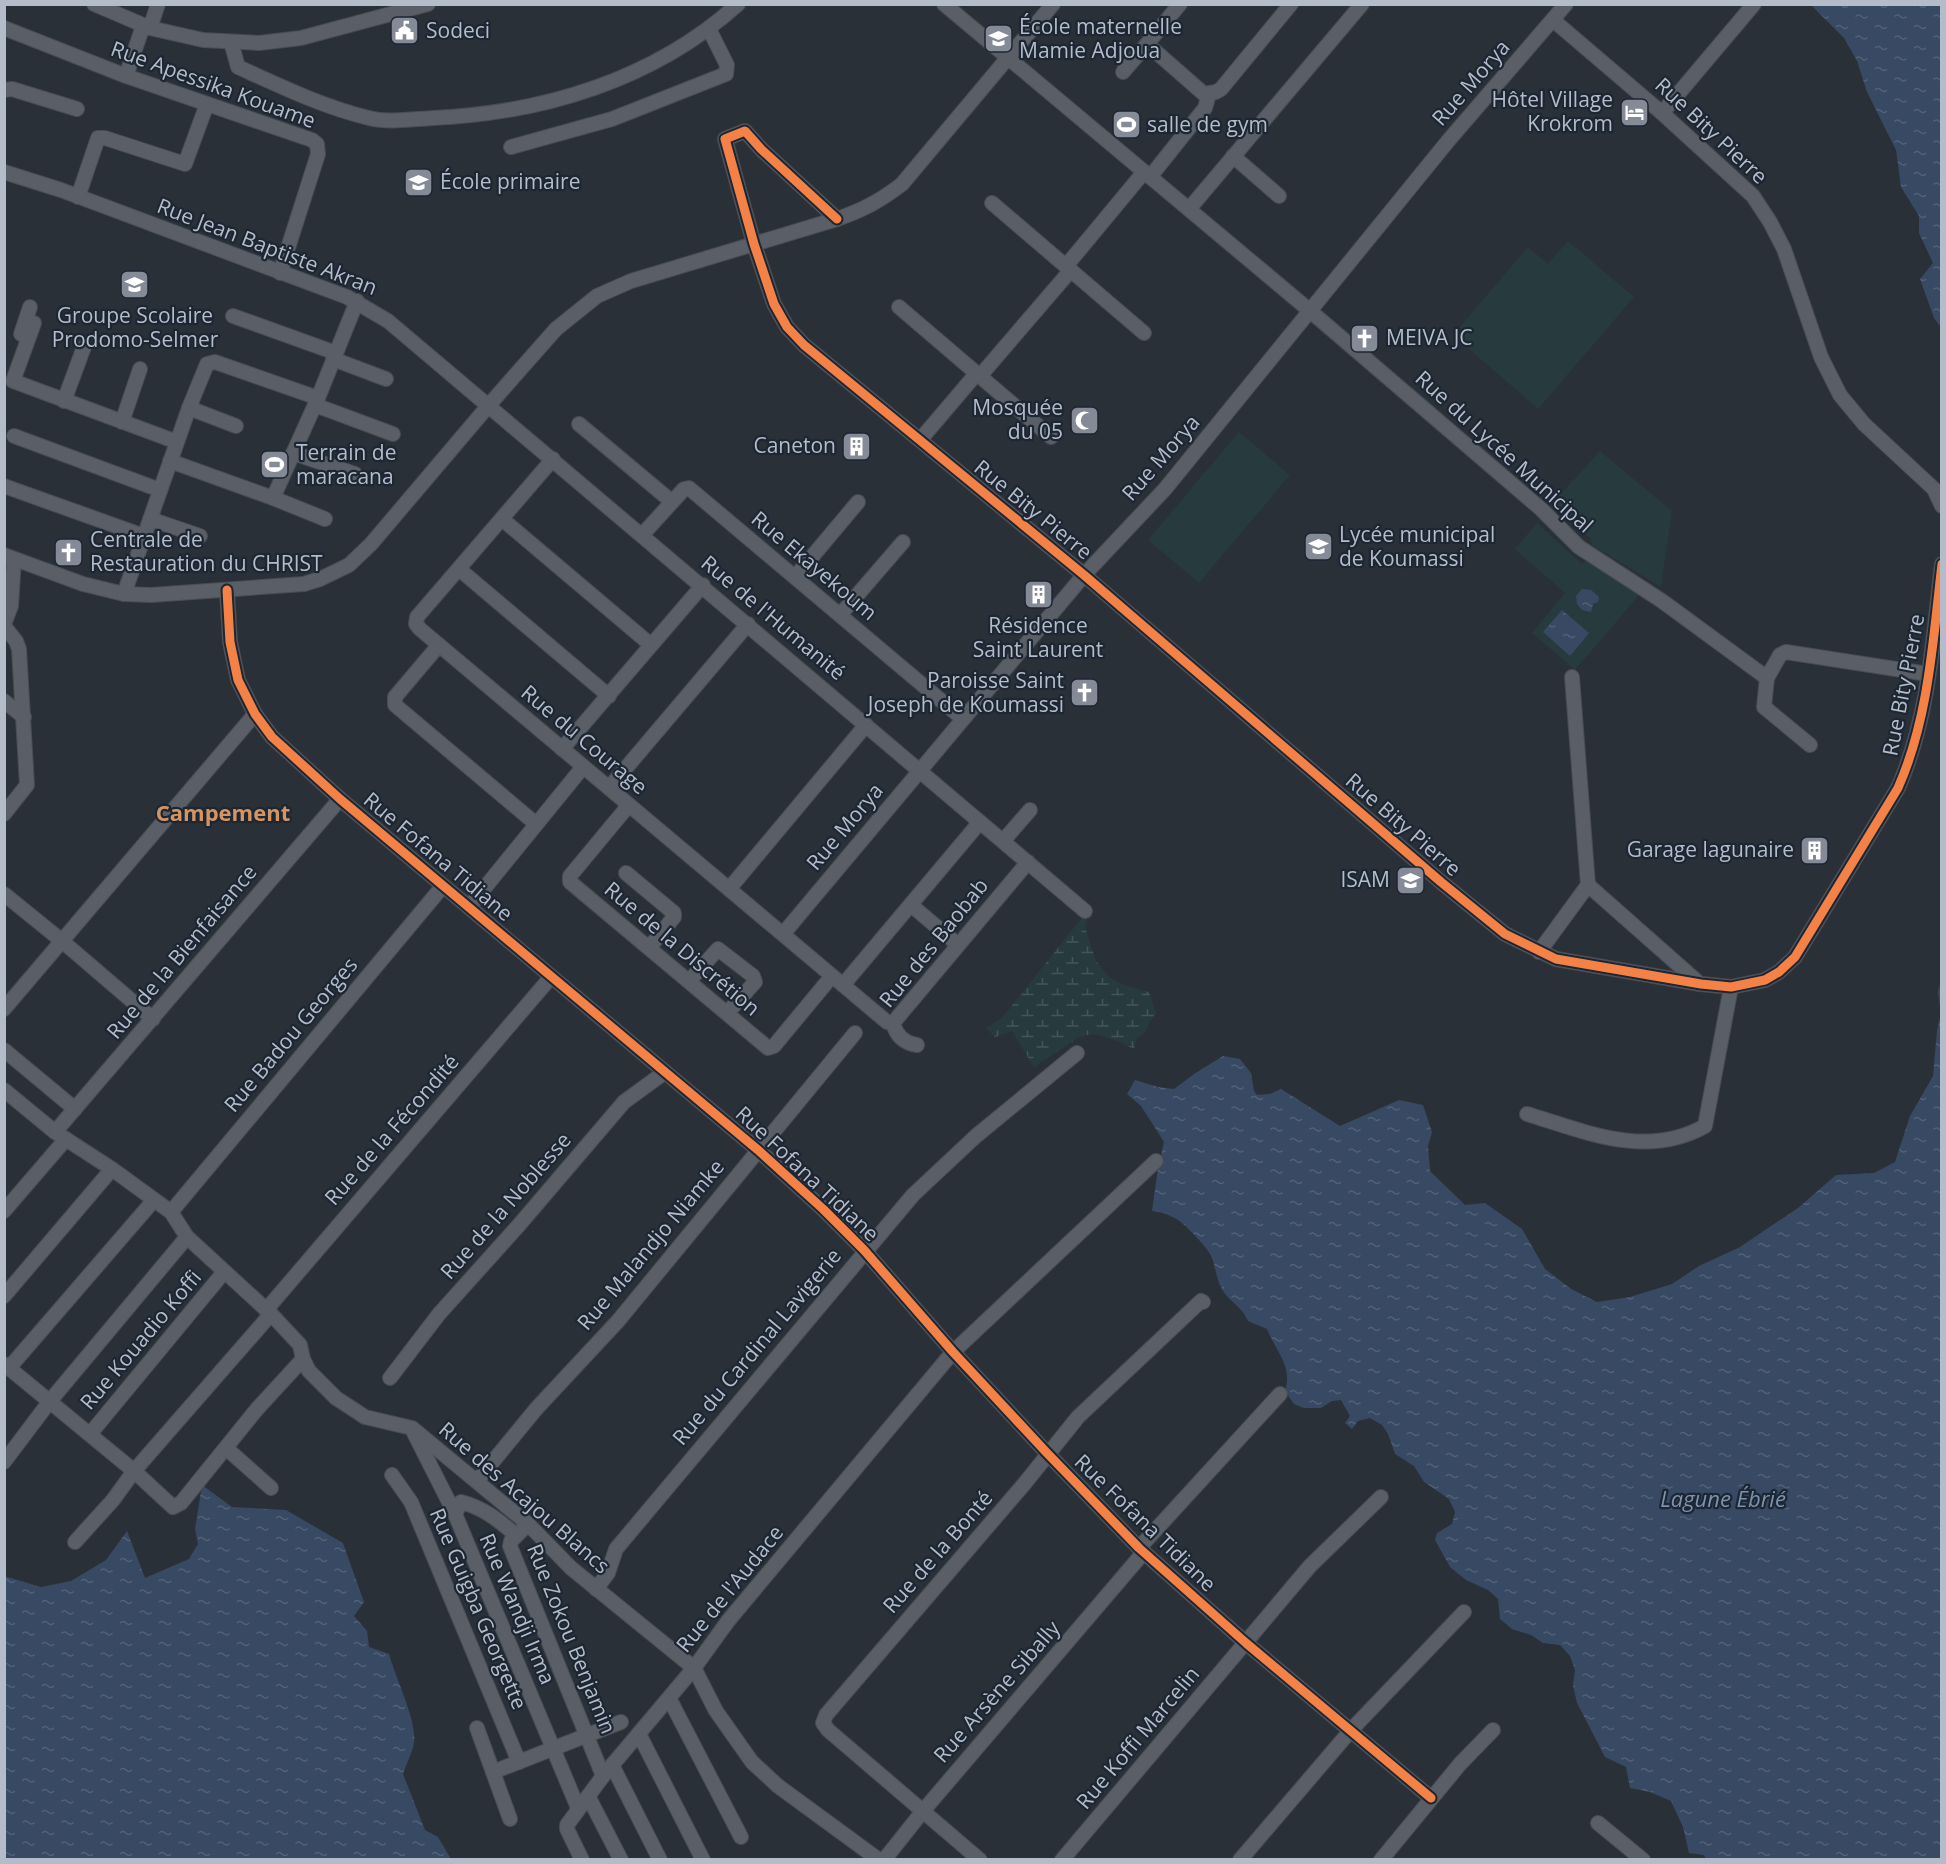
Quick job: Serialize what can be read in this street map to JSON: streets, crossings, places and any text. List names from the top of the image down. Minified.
{"streets":{"street":["Rue Morya","Rue Apessika Kouame","Rue Bity Pierre","Rue Jean Baptiste Akran","Rue du Lycée Municipal","Rue Ekayekoum","Rue de l'Humanité","Rue du Courage","Rue Fofana Tidiane","Rue des Baobab","Rue de la Discrétion","Rue de la Bienfaisance","Rue Badou Georges","Rue de la Fécondité","Rue de la Noblesse","Rue Malandjo Niamke","Rue Kouadio Koffi","Rue du Cardinal Lavigerie","Rue des Acajou Blancs","Rue de la Bonté","Rue de l'Audace","Rue Guigba Georgette","Rue Wandji Irma","Rue Zokou Benjamin","Rue Arsène Sibally","Rue Koffi Marcelin"]},"crossings":[["Rue Morya","Rue Bity Pierre"],["Rue Morya","Rue du Lycée Municipal"],["Rue Morya","Rue Ekayekoum"],["Rue Morya","Rue de l'Humanité"],["Rue Morya","Rue du Courage"],["Rue Apessika Kouame","Rue Jean Baptiste Akran"],["Rue Jean Baptiste Akran","Rue de l'Humanité"],["Rue Ekayekoum","Rue de l'Humanité"],["Rue de l'Humanité","Rue du Courage"],["Rue de l'Humanité","Rue des Baobab"],["Rue du Courage","Rue des Baobab"],["Rue du Courage","Rue de la Discrétion"],["Rue Fofana Tidiane","Rue de la Bienfaisance"],["Rue Fofana Tidiane","Rue Badou Georges"],["Rue Fofana Tidiane","Rue de la Fécondité"],["Rue Fofana Tidiane","Rue de la Noblesse"],["Rue Fofana Tidiane","Rue Malandjo Niamke"],["Rue Fofana Tidiane","Rue du Cardinal Lavigerie"],["Rue Fofana Tidiane","Rue de la Bonté"],["Rue Fofana Tidiane","Rue de l'Audace"],["Rue Fofana Tidiane","Rue Arsène Sibally"],["Rue Fofana Tidiane","Rue Koffi Marcelin"],["Rue de la Bienfaisance","Rue des Acajou Blancs"],["Rue Badou Georges","Rue des Acajou Blancs"],["Rue de la Fécondité","Rue des Acajou Blancs"],["Rue Malandjo Niamke","Rue des Acajou Blancs"],["Rue Kouadio Koffi","Rue des Acajou Blancs"],["Rue du Cardinal Lavigerie","Rue des Acajou Blancs"],["Rue des Acajou Blancs","Rue de l'Audace"],["Rue des Acajou Blancs","Rue Wandji Irma"],["Rue des Acajou Blancs","Rue Zokou Benjamin"],["Rue de la Bonté","Rue Arsène Sibally"],["Rue de l'Audace","Rue Wandji Irma"],["Rue de l'Audace","Rue Zokou Benjamin"]],"districts":["Campement"],"water":["Lagune Ébrié"],"places":{"public building":["Sodeci"],"school or university":["École maternelle Mamie Adjoua","École primaire","Groupe Scolaire Prodomo-Selmer","Lycée municipal de Koumassi","ISAM"],"hotel":["Hôtel Village Krokrom"],"sports":["salle de gym","Terrain de maracana"],"church":["MEIVA JC","Centrale de Restauration du CHRIST","Paroisse Saint Joseph de Koumassi"],"mosque":["Mosquée du 05"],"building":["Caneton","Résidence Saint Laurent","Garage lagunaire"]}}
